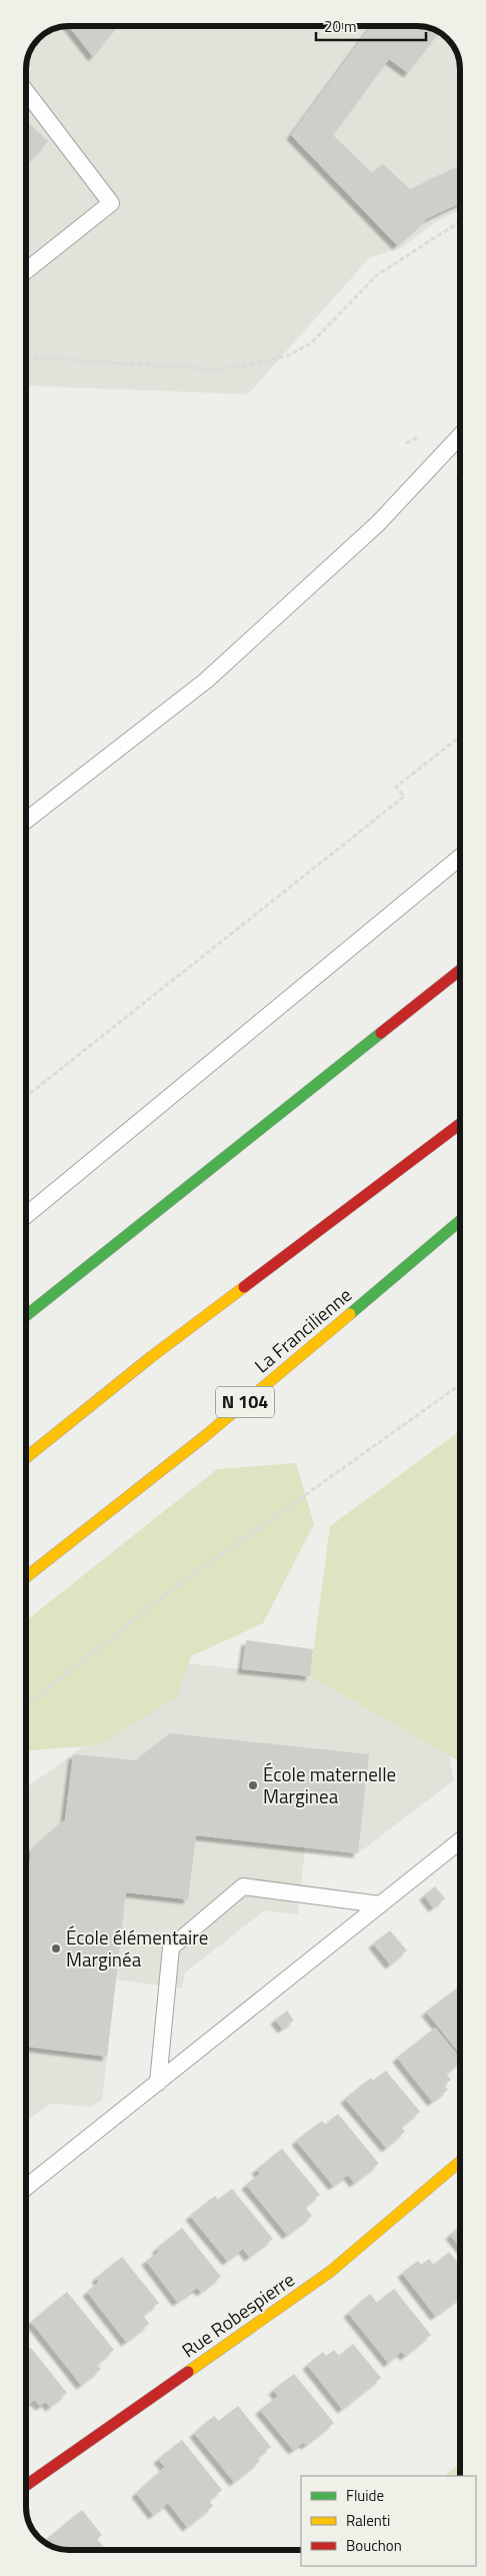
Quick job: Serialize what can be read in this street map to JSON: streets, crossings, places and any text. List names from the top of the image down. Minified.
{"streets":{"main road":["La Francilienne","N 104","Rue Robespierre"]},"places":["École maternelle Marginea","École élémentaire Marginéa"],"legend":["Fluide","Ralenti","Bouchon"],"scale_bar":"20 m"}
